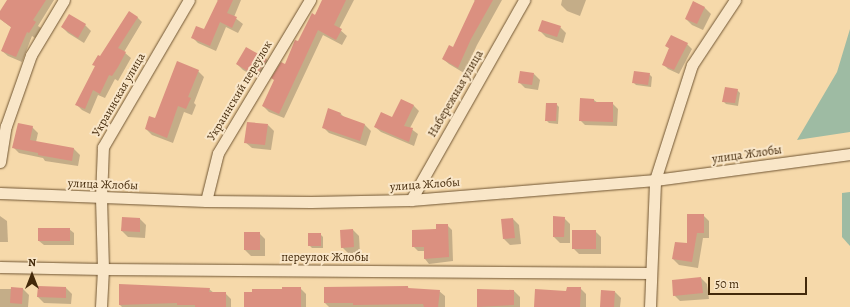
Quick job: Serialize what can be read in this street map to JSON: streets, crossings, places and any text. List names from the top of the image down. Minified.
{"streets":{"street":["Украинский переулок","Набережная улица","Украинская улица","улица Жлобы","переулок Жлобы"]},"crossings":[["Украинский переулок","улица Жлобы"],["Набережная улица","улица Жлобы"],["Украинская улица","улица Жлобы"],["Украинская улица","переулок Жлобы"]],"scale_bar":"50 m","north":"top"}
